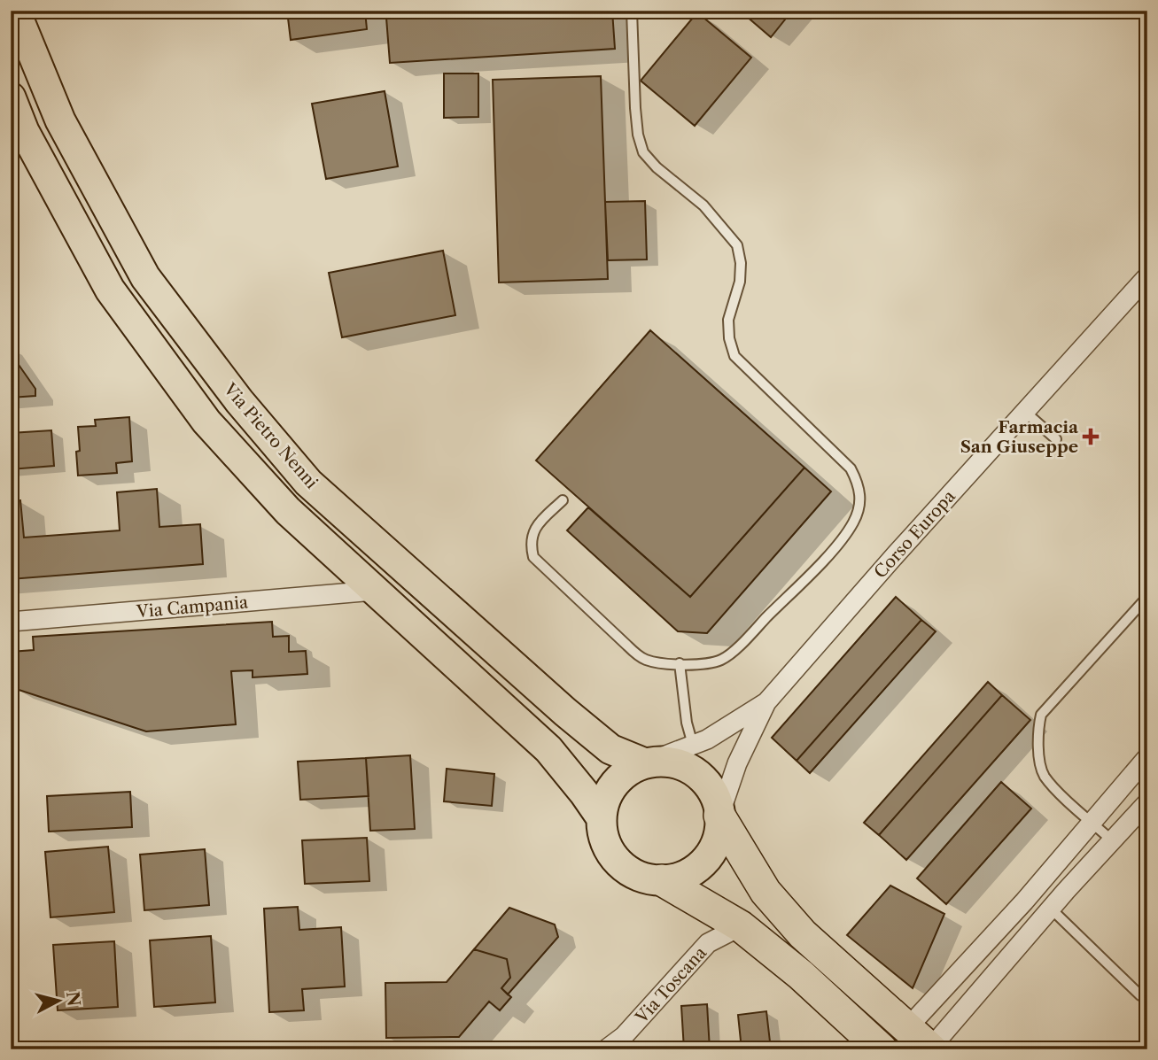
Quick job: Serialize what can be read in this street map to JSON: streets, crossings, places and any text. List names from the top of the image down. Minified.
{"streets":{"main road":["Via Pietro Nenni"],"street":["Corso Europa","Via Campania","Via Toscana"]},"crossings":[["Via Pietro Nenni","Corso Europa"]],"places":{"health":["Farmacia San Giuseppe"]},"north":"right"}
